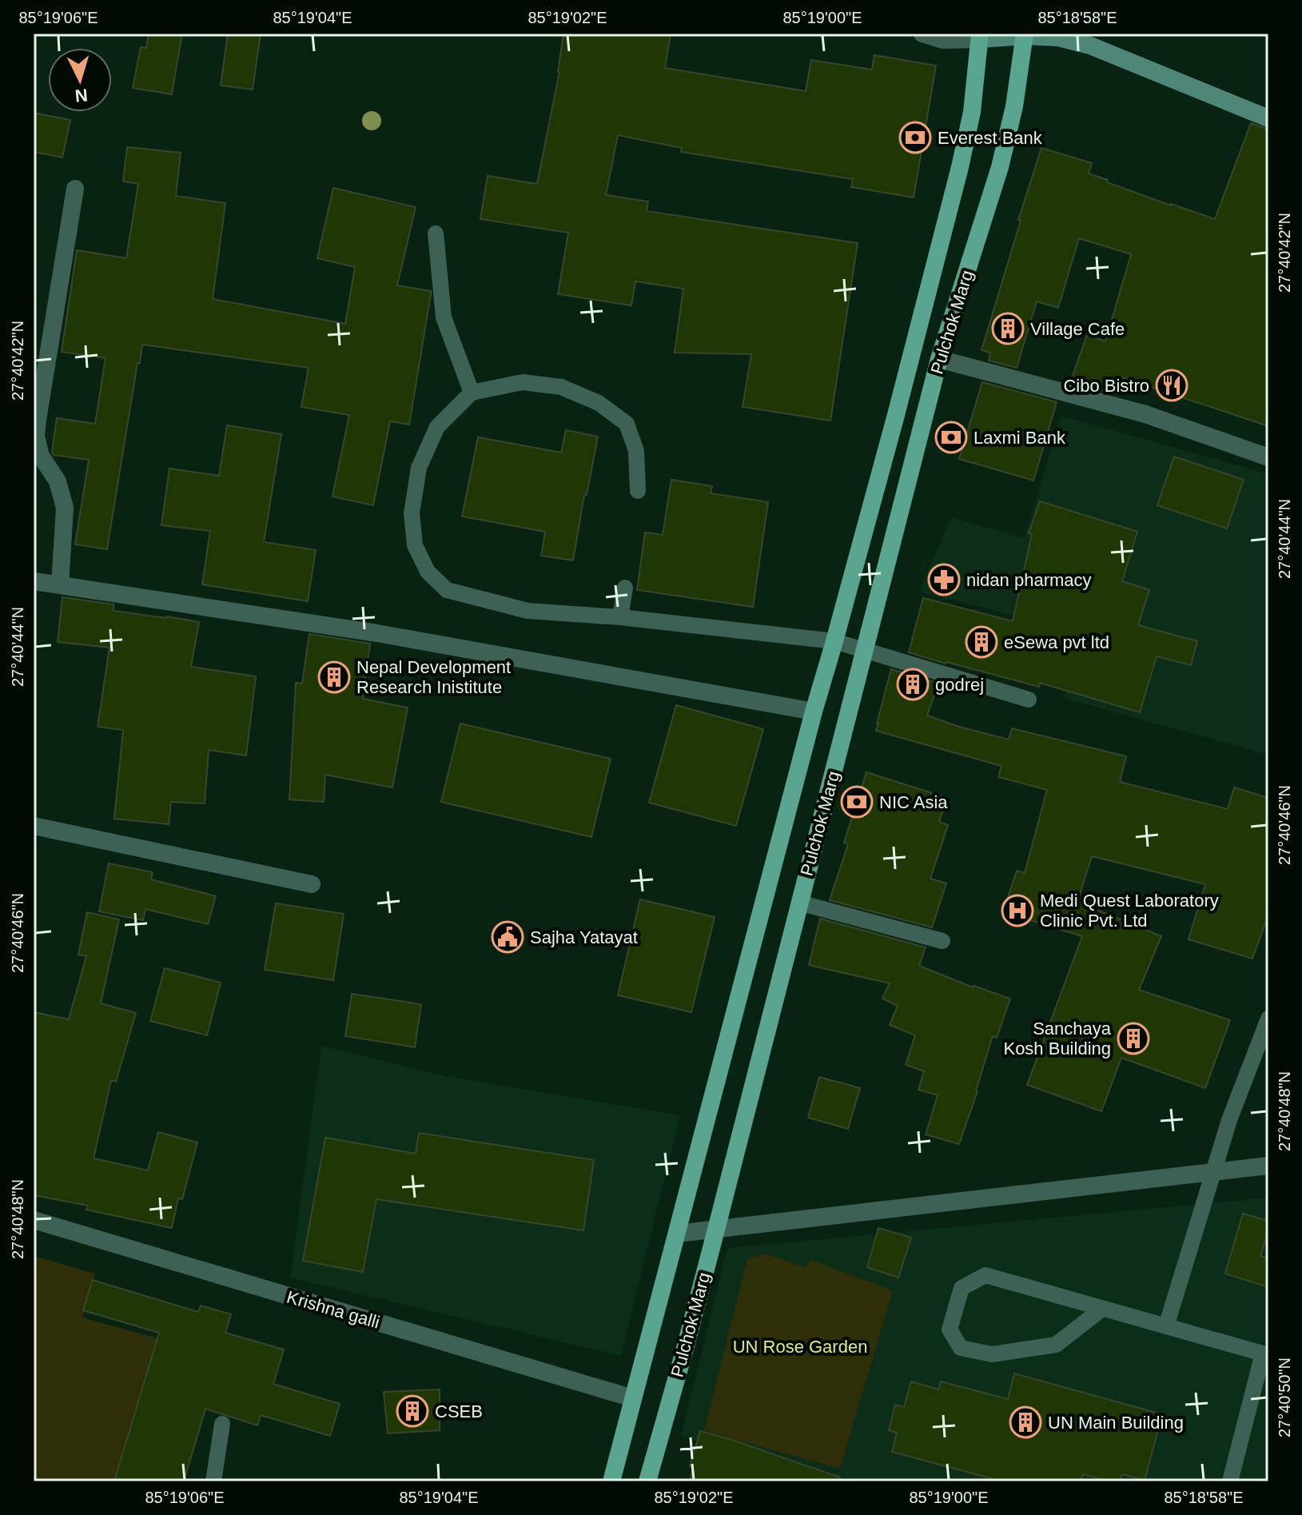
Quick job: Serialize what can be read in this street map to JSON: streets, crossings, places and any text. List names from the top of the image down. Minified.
{"streets":{"main road":["Pulchok Marg"],"street":["Krishna galli"]},"crossings":[["Pulchok Marg","Krishna galli"]],"parks":["UN Rose Garden"],"places":{"bank":["Everest Bank","Laxmi Bank","NIC Asia"],"building":["Village Cafe","eSewa pvt ltd","Nepal Development Research Inistitute","godrej","Sanchaya Kosh Building","CSEB","UN Main Building"],"restaurant":["Cibo Bistro"],"pharmacy":["nidan pharmacy"],"hospital":["Medi Quest Laboratory Clinic Pvt. Ltd"],"public building":["Sajha Yatayat"]},"north":"bottom","coordinates":["85°19'06\"E","85°19'04\"E","85°19'02\"E","85°19'00\"E","85°18'58\"E","27°40'42\"N","27°40'44\"N","27°40'46\"N","27°40'48\"N","27°40'50\"N"]}
